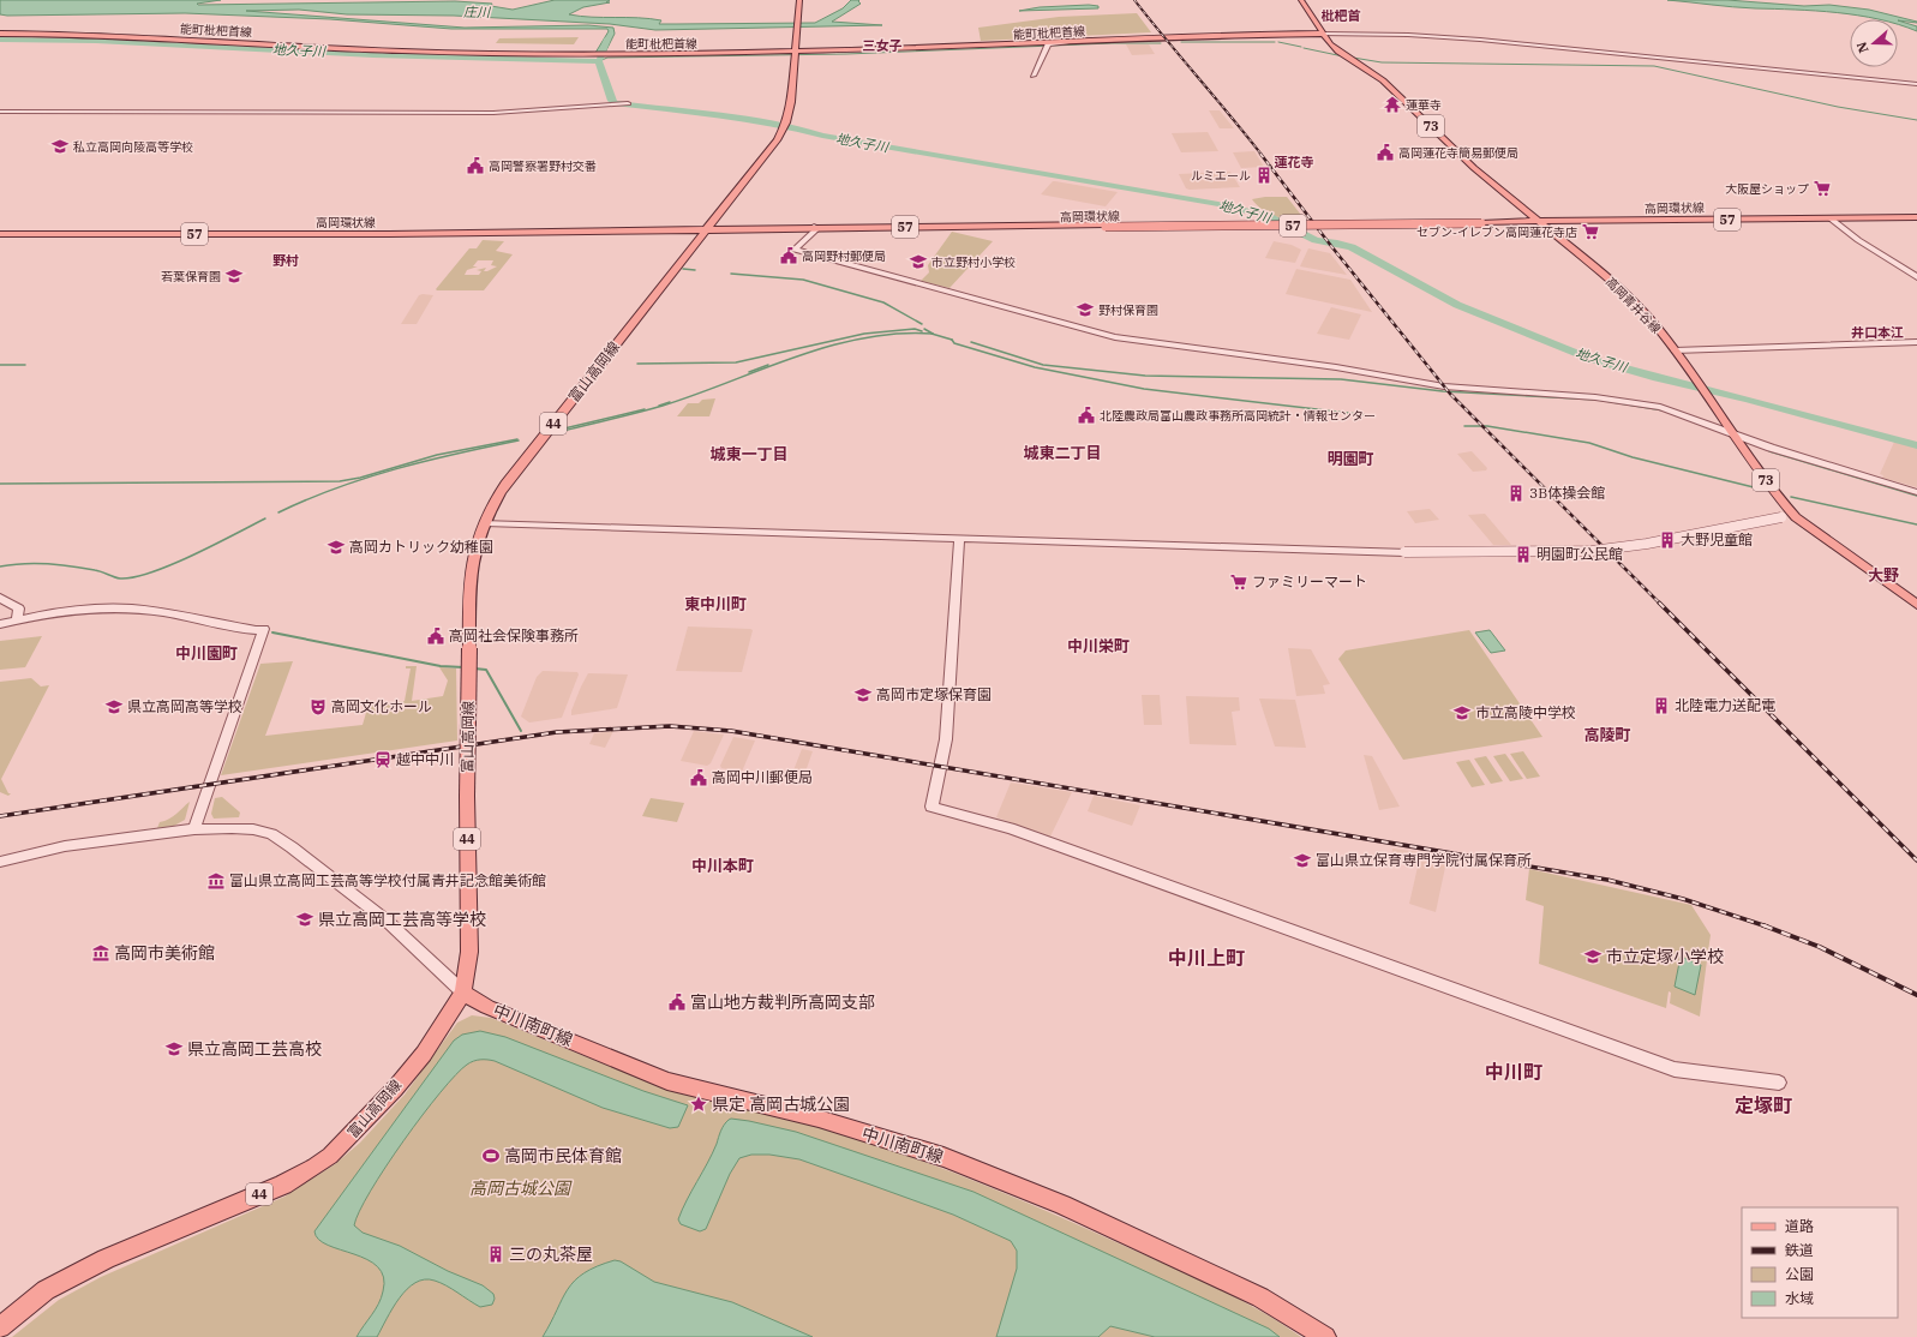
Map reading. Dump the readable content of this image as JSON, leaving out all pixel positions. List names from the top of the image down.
{
  "streets": {
    "main road": [
      "能町枇杷首線",
      "73",
      "高岡環状線",
      "57",
      "高岡青井谷線",
      "富山高岡線",
      "44",
      "中川南町線"
    ]
  },
  "crossings": [
    ["能町枇杷首線", "73"],
    ["能町枇杷首線", "高岡青井谷線"],
    ["能町枇杷首線", "富山高岡線"],
    ["73", "高岡青井谷線"],
    ["高岡環状線", "高岡青井谷線"],
    ["高岡環状線", "富山高岡線"],
    ["富山高岡線", "中川南町線"]
  ],
  "districts": [
    "枇杷首",
    "三女子",
    "蓮花寺",
    "野村",
    "井口本江",
    "城東二丁目",
    "城東一丁目",
    "明園町",
    "大野",
    "東中川町",
    "中川栄町",
    "中川園町",
    "高陵町",
    "中川本町",
    "中川上町",
    "中川町",
    "定塚町"
  ],
  "water": ["庄川", "地久子川"],
  "parks": ["高岡古城公園"],
  "places": {
    "temple": ["蓮華寺"],
    "school or university": [
      "私立高岡向陵高等学校",
      "市立野村小学校",
      "若葉保育園",
      "野村保育園",
      "高岡カトリック幼稚園",
      "高岡市定塚保育園",
      "県立高岡高等学校",
      "市立高陵中学校",
      "富山県立保育専門学院付属保育所",
      "県立高岡工芸高等学校",
      "市立定塚小学校",
      "県立高岡工芸高校"
    ],
    "public building": [
      "高岡蓮花寺簡易郵便局",
      "高岡警察署野村交番",
      "高岡野村郵便局",
      "北陸農政局富山農政事務所高岡統計・情報センター",
      "高岡社会保険事務所",
      "高岡中川郵便局",
      "富山地方裁判所高岡支部"
    ],
    "building": [
      "ルミエール",
      "3B体操会館",
      "大野児童館",
      "明園町公民館",
      "北陸電力送配電",
      "三の丸茶屋"
    ],
    "supermarket": ["大阪屋ショップ", "セブン-イレブン高岡蓮花寺店", "ファミリーマート"],
    "theatre": ["高岡文化ホール"],
    "station": ["越中中川"],
    "museum": ["富山県立高岡工芸高等学校付属青井記念館美術館", "高岡市美術館"],
    "place": ["県定 高岡古城公園"],
    "sports": ["高岡市民体育館"]
  },
  "legend": [
    "道路",
    "鉄道",
    "公園",
    "水域"
  ],
  "north": "left"
}
